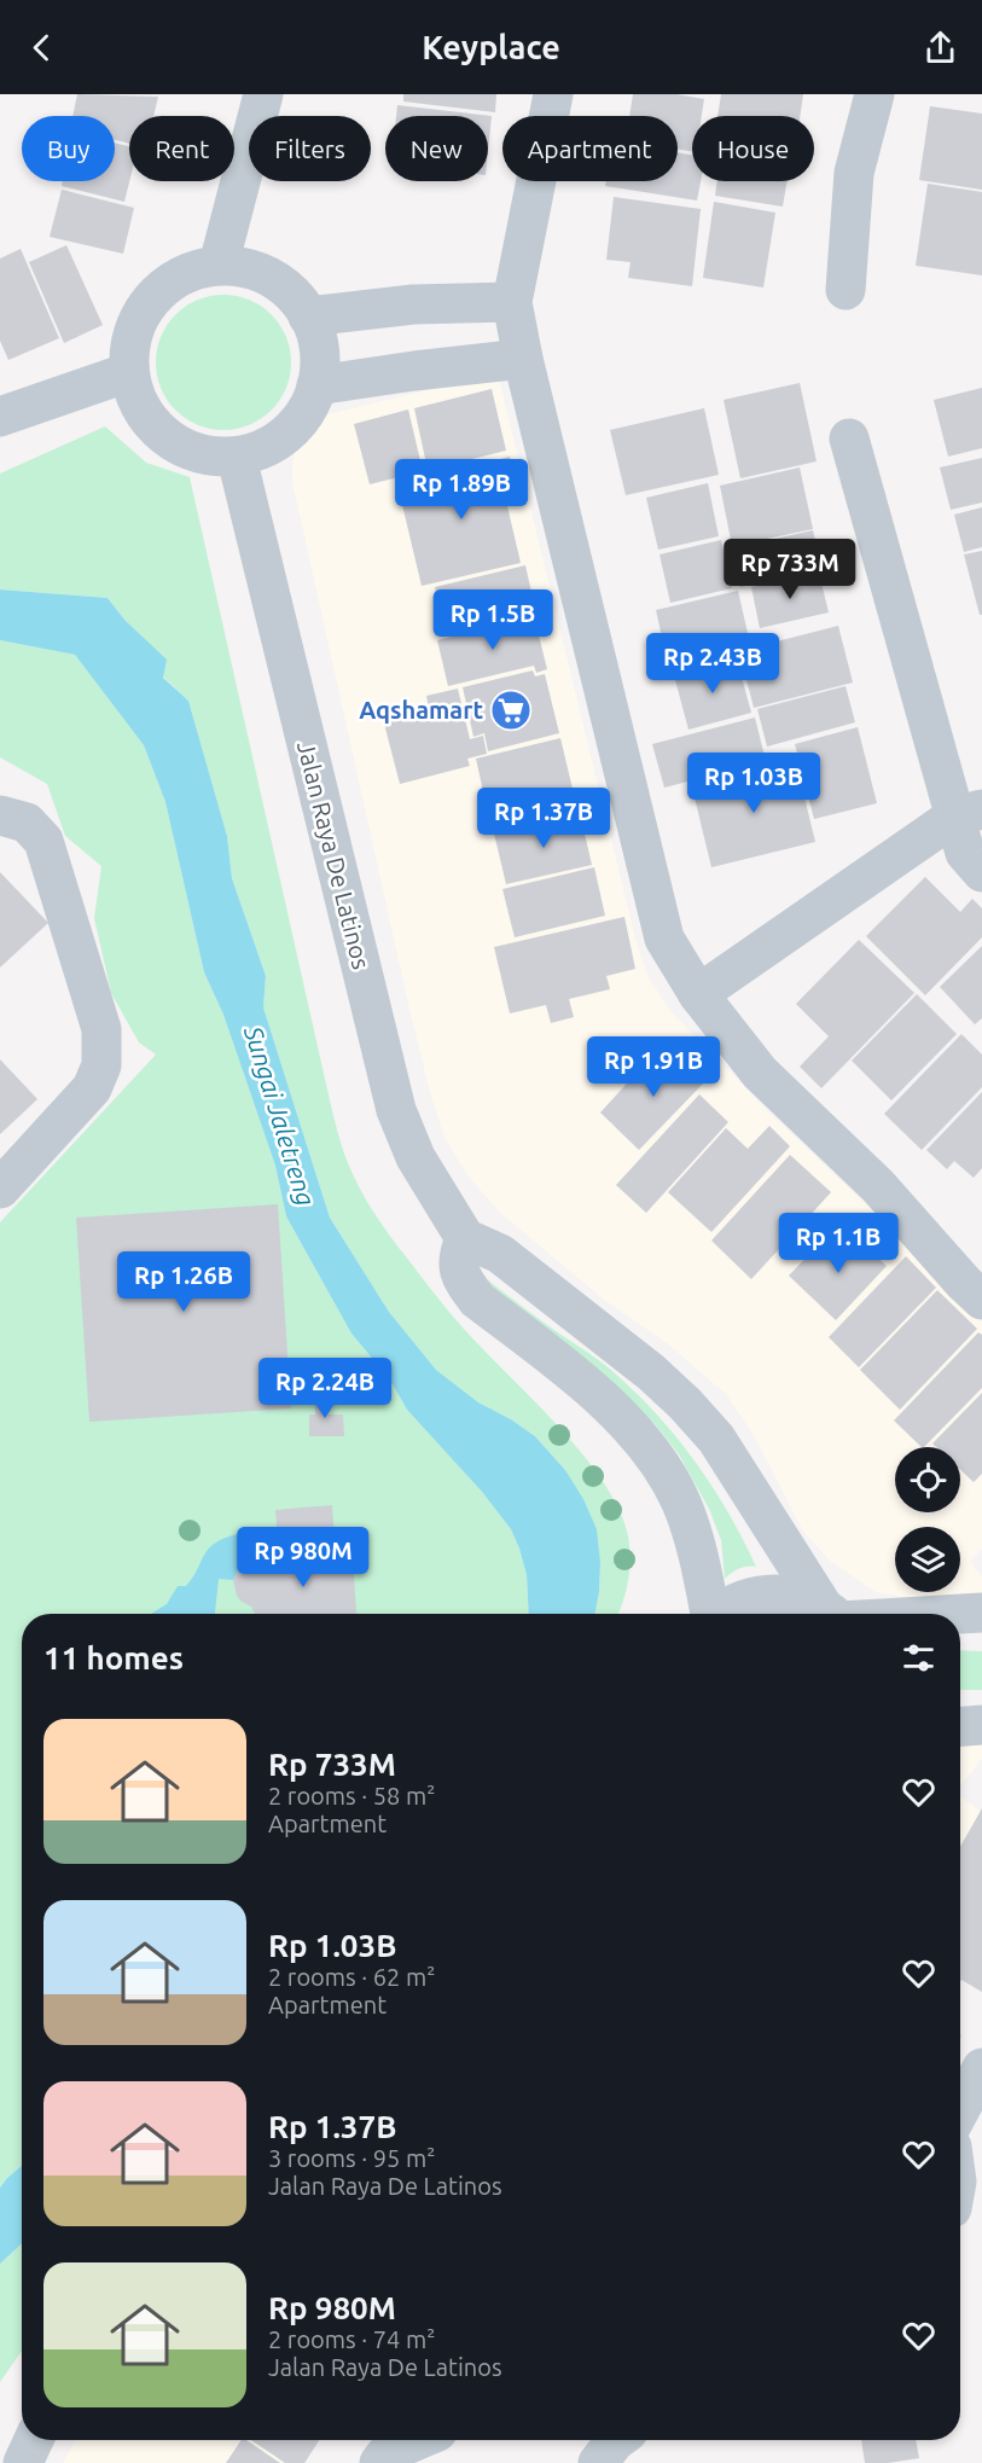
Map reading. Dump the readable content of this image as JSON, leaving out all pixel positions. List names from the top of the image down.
{
  "streets": {
    "street": ["Jalan Raya De Latinos"]
  },
  "water": ["Sungai Jaletreng"],
  "places": {
    "supermarket": ["Aqshamart"]
  },
  "page": {
    "header": "Keyplace",
    "chip": [
      "Buy",
      "Rent",
      "Filters",
      "New",
      "Apartment",
      "House"
    ],
    "price": [
      "Rp 1.89B",
      "Rp 733M",
      "Rp 1.5B",
      "Rp 2.43B",
      "Rp 1.03B",
      "Rp 1.37B",
      "Rp 1.91B",
      "Rp 1.1B",
      "Rp 1.26B",
      "Rp 2.24B",
      "Rp 980M"
    ],
    "heading": "11 homes",
    "list": [
      {
        "name": "Rp 733M",
        "note": "2 rooms · 58 m² · Apartment"
      },
      {
        "name": "Rp 1.03B",
        "note": "2 rooms · 62 m² · Apartment"
      },
      {
        "name": "Rp 1.37B",
        "note": "3 rooms · 95 m² · Jalan Raya De Latinos"
      },
      {
        "name": "Rp 980M",
        "note": "2 rooms · 74 m² · Jalan Raya De Latinos"
      }
    ]
  }
}
